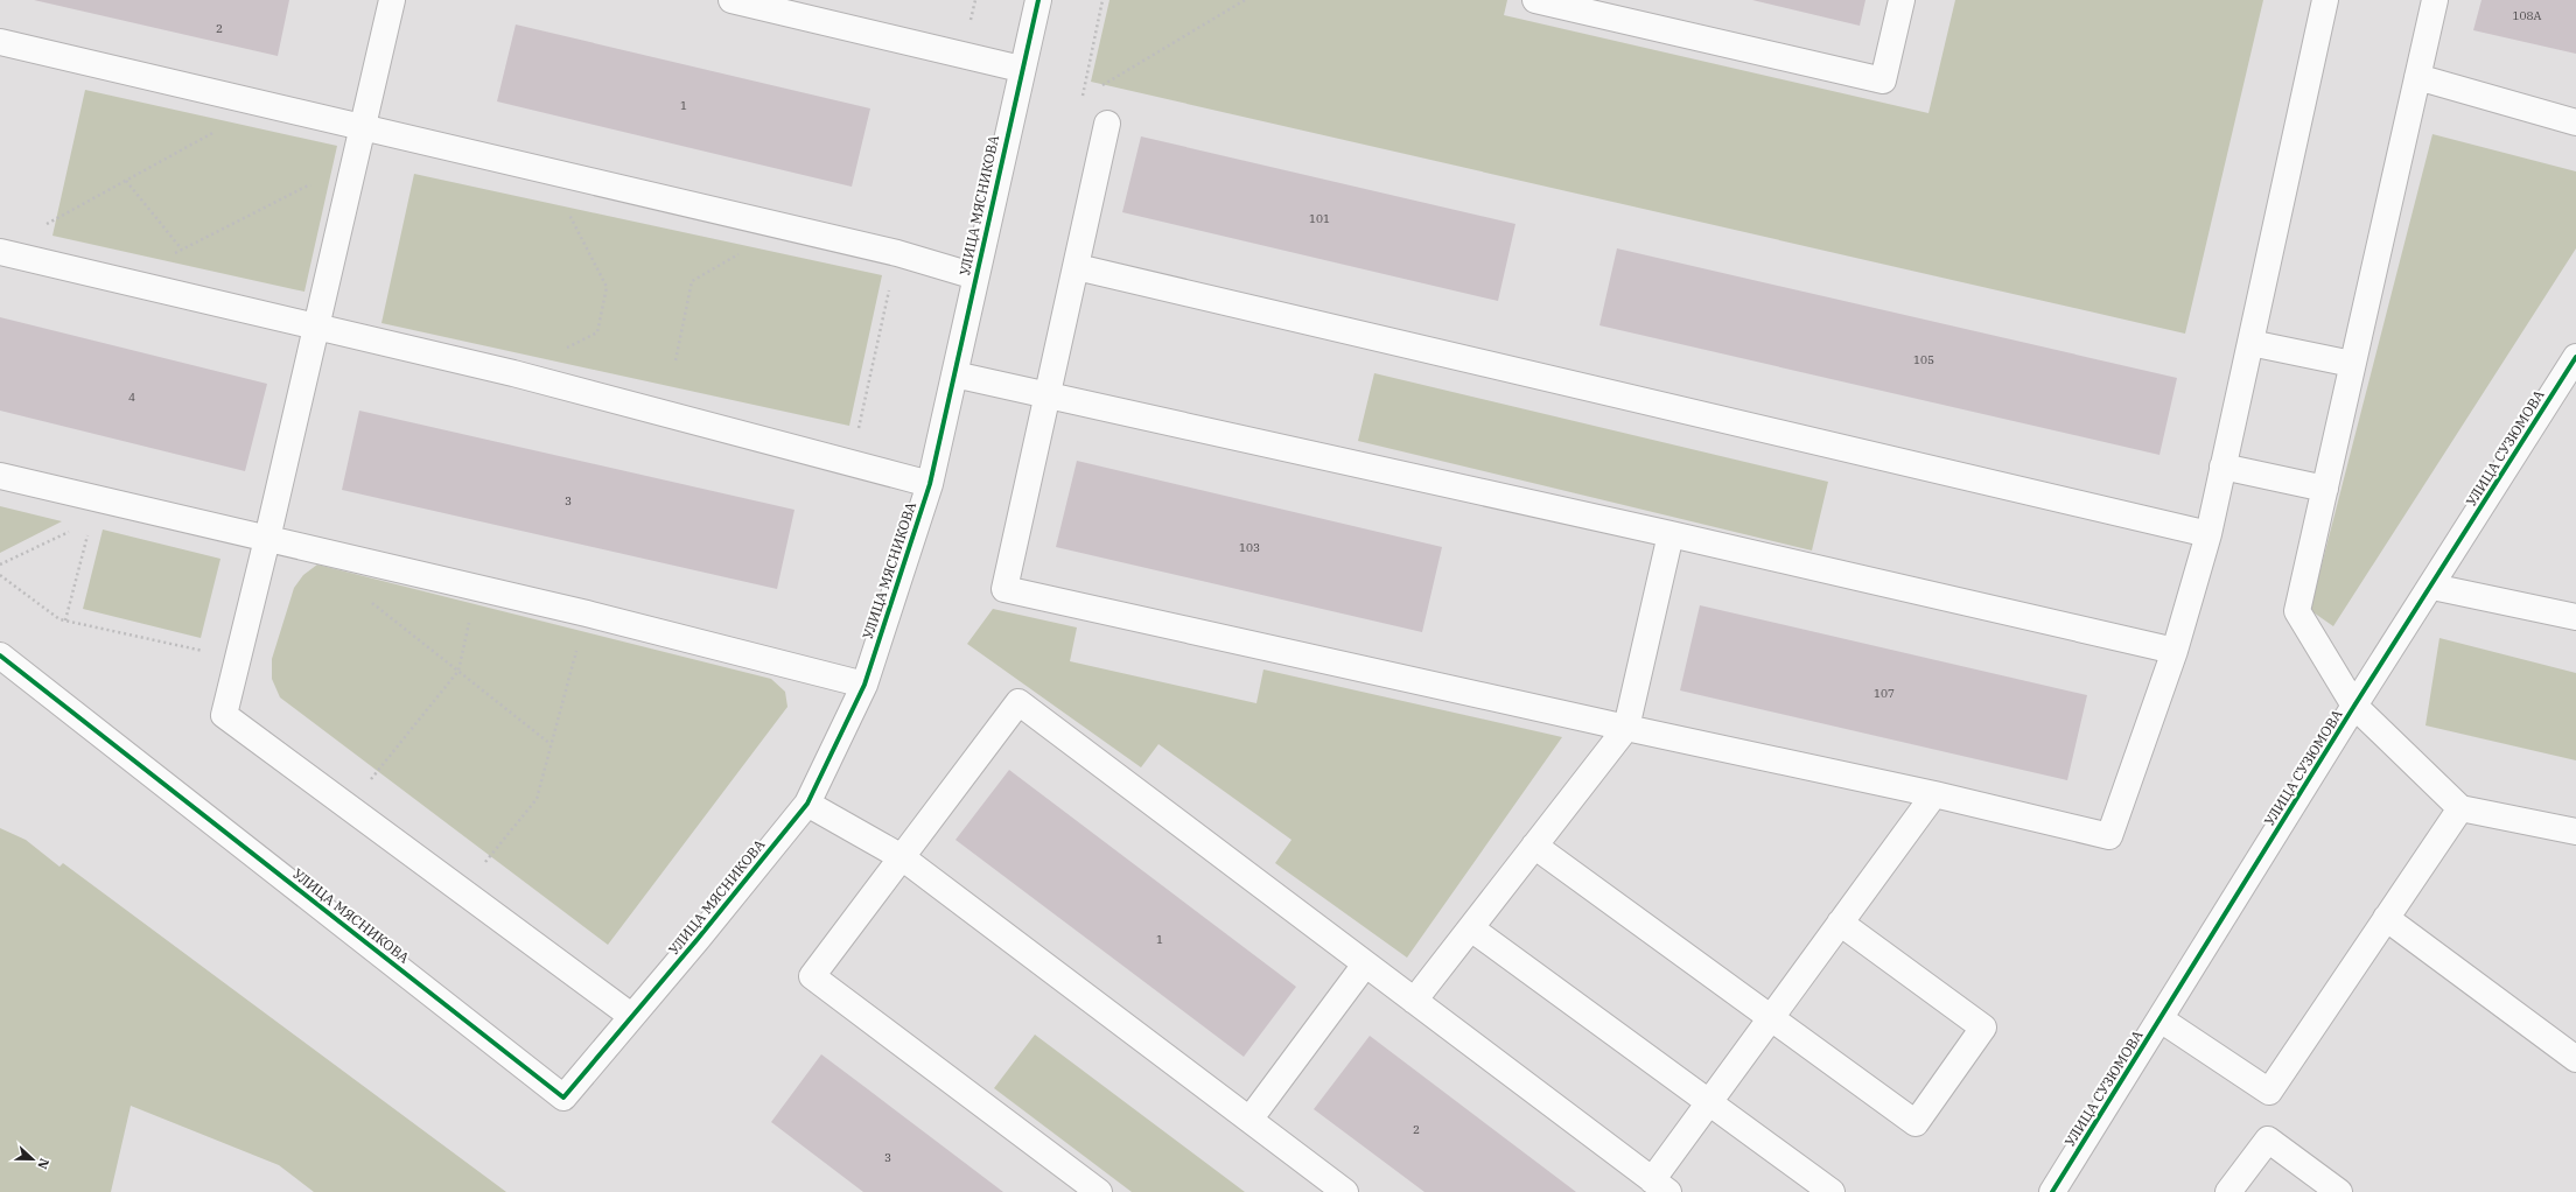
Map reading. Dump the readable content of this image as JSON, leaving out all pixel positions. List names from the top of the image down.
{
  "streets": {
    "street": ["УЛИЦА МЯСНИКОВА", "УЛИЦА СУЗЮМОВА"]
  },
  "house_numbers": [
    "108А",
    "2",
    "1",
    "101",
    "105",
    "4",
    "3",
    "103",
    "107",
    "1",
    "2",
    "3"
  ],
  "north": "right"
}
